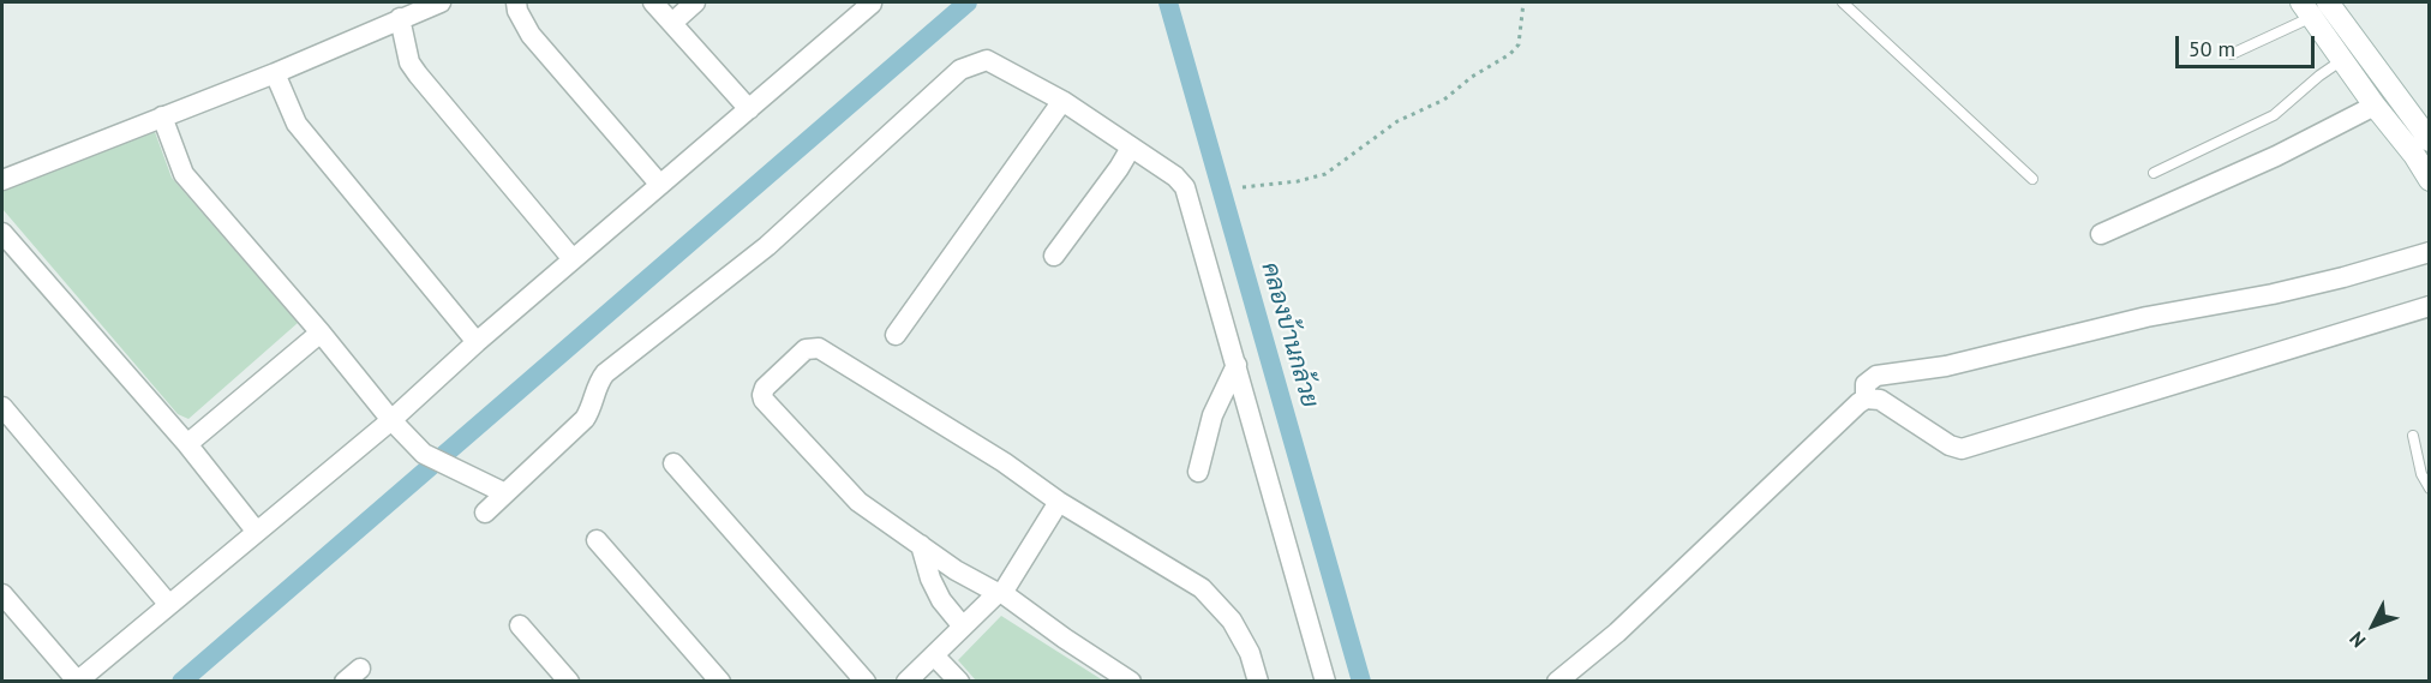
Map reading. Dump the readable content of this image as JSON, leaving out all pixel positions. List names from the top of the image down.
{
  "water": ["คลองบ้านกล้วย"],
  "scale_bar": "50 m",
  "north": "bottom left"
}
